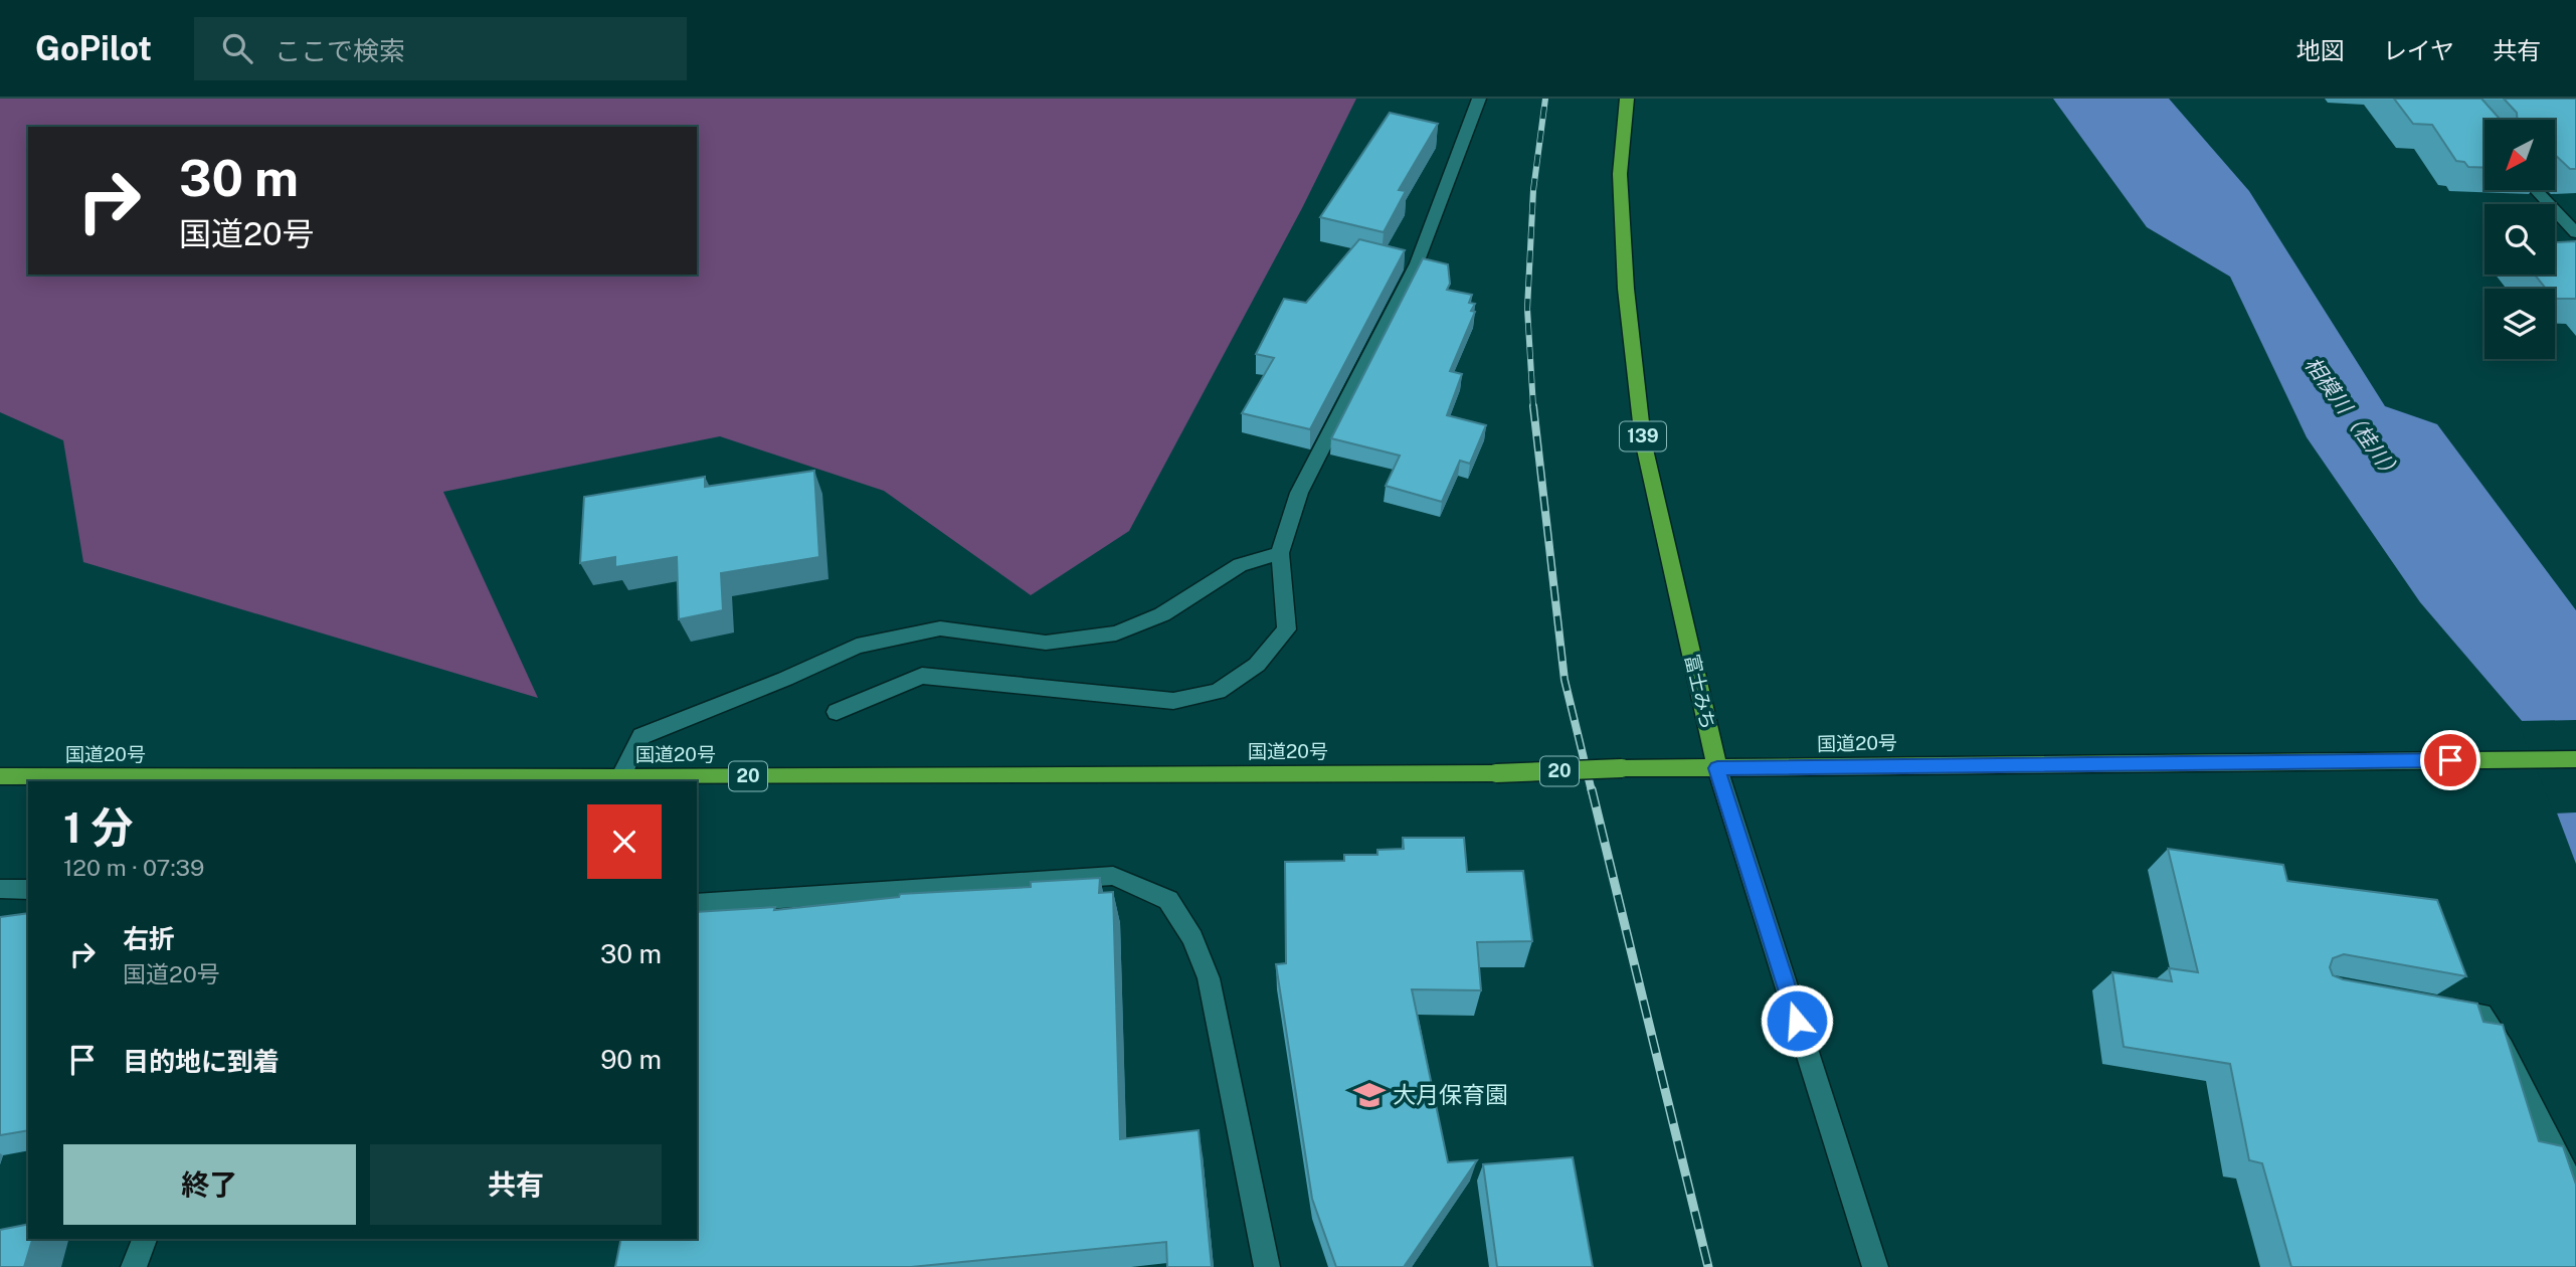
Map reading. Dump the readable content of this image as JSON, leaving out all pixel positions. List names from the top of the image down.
{
  "streets": {
    "highway": [
      "139",
      "富士みち",
      "国道20号",
      "20"
    ]
  },
  "crossings": [
    ["富士みち", "国道20号"]
  ],
  "water": ["相模川（桂川）"],
  "places": {
    "school or university": ["大月保育園"]
  },
  "north": "bottom left",
  "page": {
    "header": "GoPilot",
    "search": "ここで検索",
    "nav": ["地図", "レイヤ", "共有"],
    "turn": ["30 m", "国道20号"],
    "heading": ["1 分", "120 m · 07:39"],
    "list": [
      {
        "name": "右折",
        "note": "国道20号",
        "value": "30 m"
      },
      {
        "name": "目的地に到着",
        "value": "90 m"
      }
    ],
    "buttons": ["終了", "共有"]
  }
}
